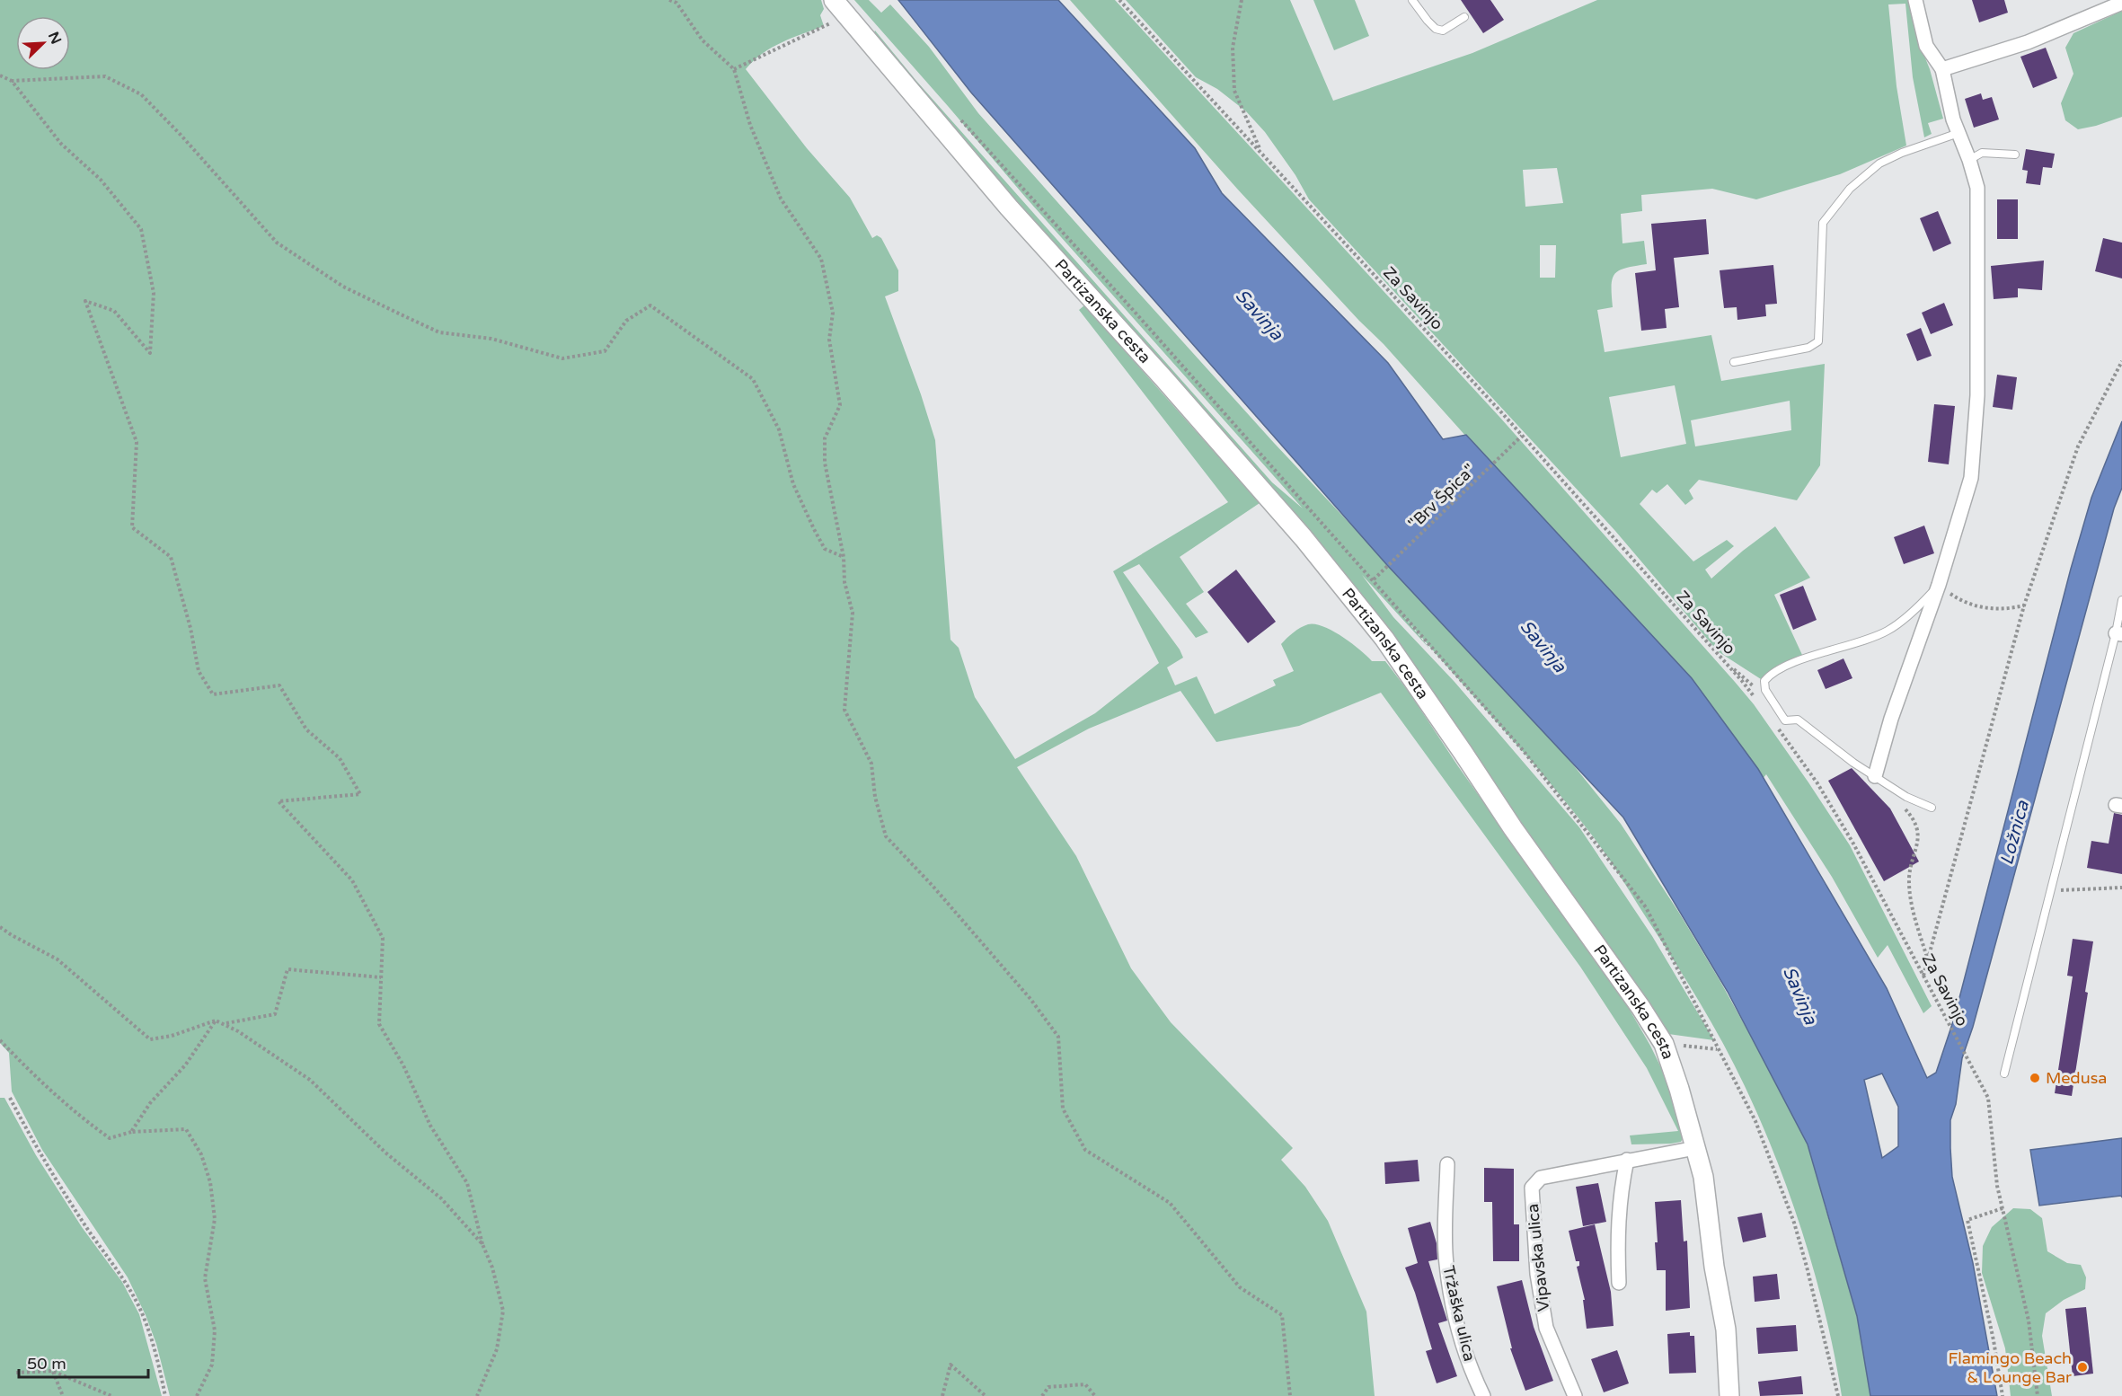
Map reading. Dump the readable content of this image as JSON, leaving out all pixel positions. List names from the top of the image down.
{
  "streets": {
    "street": ["Partizanska cesta", "Vipavska ulica", "Tržaška ulica"],
    "path": ["Za Savinjo", "\"Brv Špica\""]
  },
  "crossings": [
    ["Za Savinjo", "\"Brv Špica\""],
    ["Partizanska cesta", "Vipavska ulica"]
  ],
  "water": ["Savinja", "Ložnica"],
  "places": ["Medusa", "Flamingo Beach & Lounge Bar"],
  "scale_bar": "50 m",
  "north": "top right"
}
